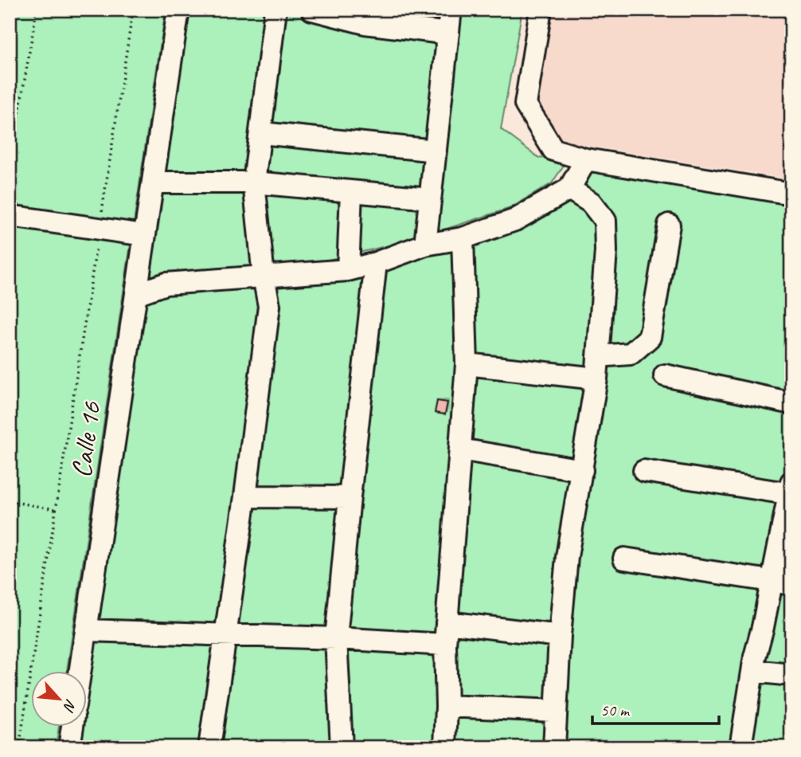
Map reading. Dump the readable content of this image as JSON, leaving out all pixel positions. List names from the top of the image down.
{
  "streets": {
    "street": ["Calle 16"]
  },
  "scale_bar": "50 m",
  "north": "bottom right"
}
